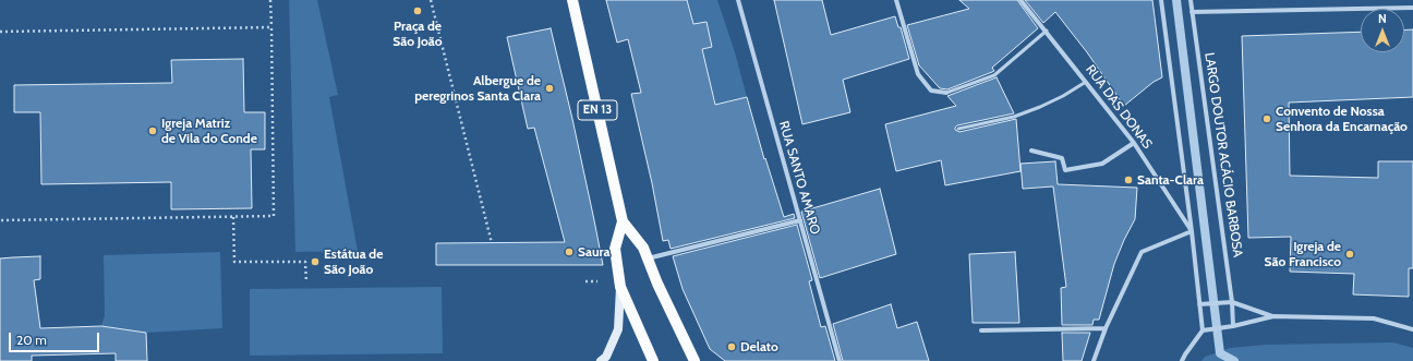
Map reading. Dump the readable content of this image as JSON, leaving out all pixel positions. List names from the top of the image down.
{
  "streets": {
    "main road": ["EN 13"],
    "street": ["RUA DAS DONAS", "LARGO DOUTOR ACÁCIO BARBOSA", "RUA SANTO AMARO"]
  },
  "places": [
    "Praça de São João",
    "Albergue de peregrinos Santa Clara",
    "Convento de Nossa Senhora da Encarnação",
    "Igreja Matriz de Vila do Conde",
    "Santa-Clara",
    "Saura",
    "Igreja de São Francisco",
    "Estátua de São João",
    "Delato"
  ],
  "scale_bar": "20 m",
  "north": "top"
}
